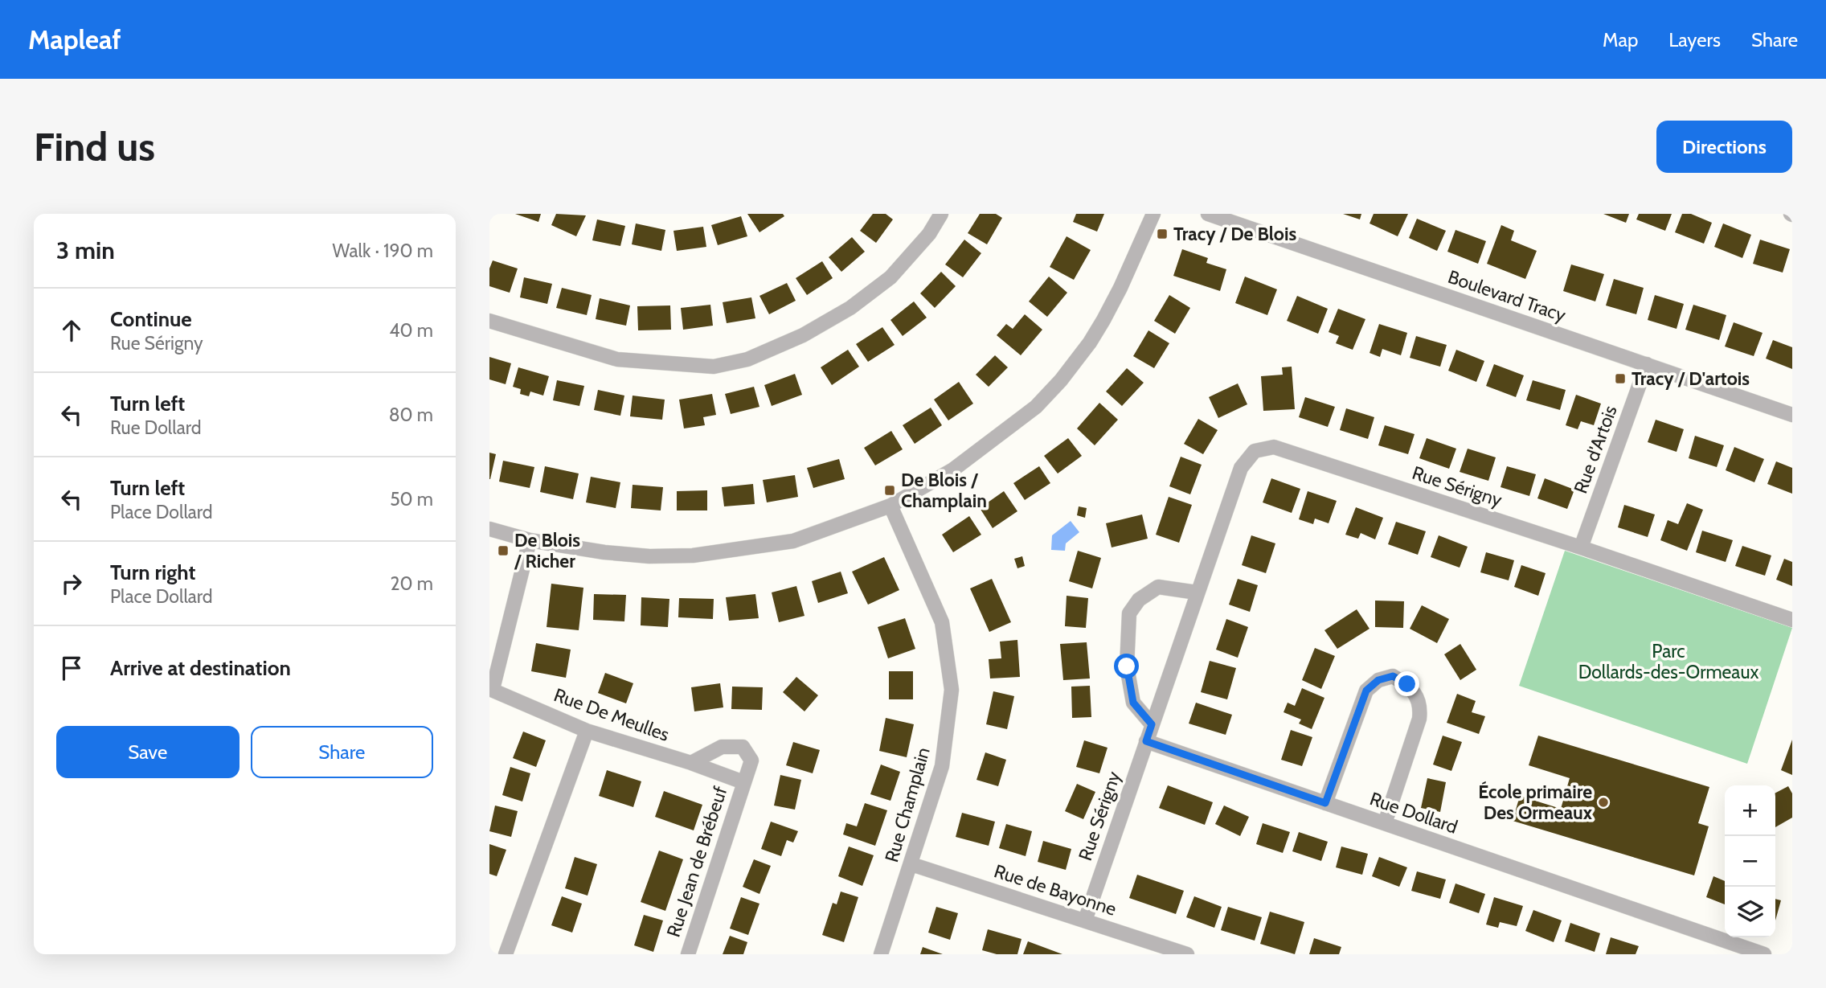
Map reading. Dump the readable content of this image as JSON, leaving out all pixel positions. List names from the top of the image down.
{
  "streets": {
    "street": [
      "Boulevard Tracy",
      "Rue d'Artois",
      "Rue Sérigny",
      "Rue De Meulles",
      "Rue Champlain",
      "Rue Dollard",
      "Rue Jean de Brébeuf",
      "Rue de Bayonne"
    ]
  },
  "crossings": [
    ["Boulevard Tracy", "Rue d'Artois"],
    ["Rue d'Artois", "Rue Sérigny"],
    ["Rue Sérigny", "Rue Dollard"],
    ["Rue Sérigny", "Rue de Bayonne"],
    ["Rue De Meulles", "Rue Jean de Brébeuf"],
    ["Rue Champlain", "Rue de Bayonne"]
  ],
  "parks": ["Parc Dollards-des-Ormeaux"],
  "places": {
    "transit": [
      "Tracy / De Blois",
      "Tracy / D'artois",
      "De Blois / Champlain",
      "De Blois / Richer"
    ],
    "other": ["École primaire Des Ormeaux"]
  },
  "page": {
    "header": "Mapleaf",
    "nav": ["Map", "Layers", "Share"],
    "buttons": [
      "Directions",
      ["Save", "Share"]
    ],
    "title": "Find us",
    "heading": ["3 min", "Walk · 190 m"],
    "list": [
      ["Continue", "Rue Sérigny", "40 m"],
      ["Turn left", "Rue Dollard", "80 m"],
      ["Turn left", "Place Dollard", "50 m"],
      ["Turn right", "Place Dollard", "20 m"],
      "Arrive at destination"
    ],
    "map_buttons": ["+", "−"]
  }
}
